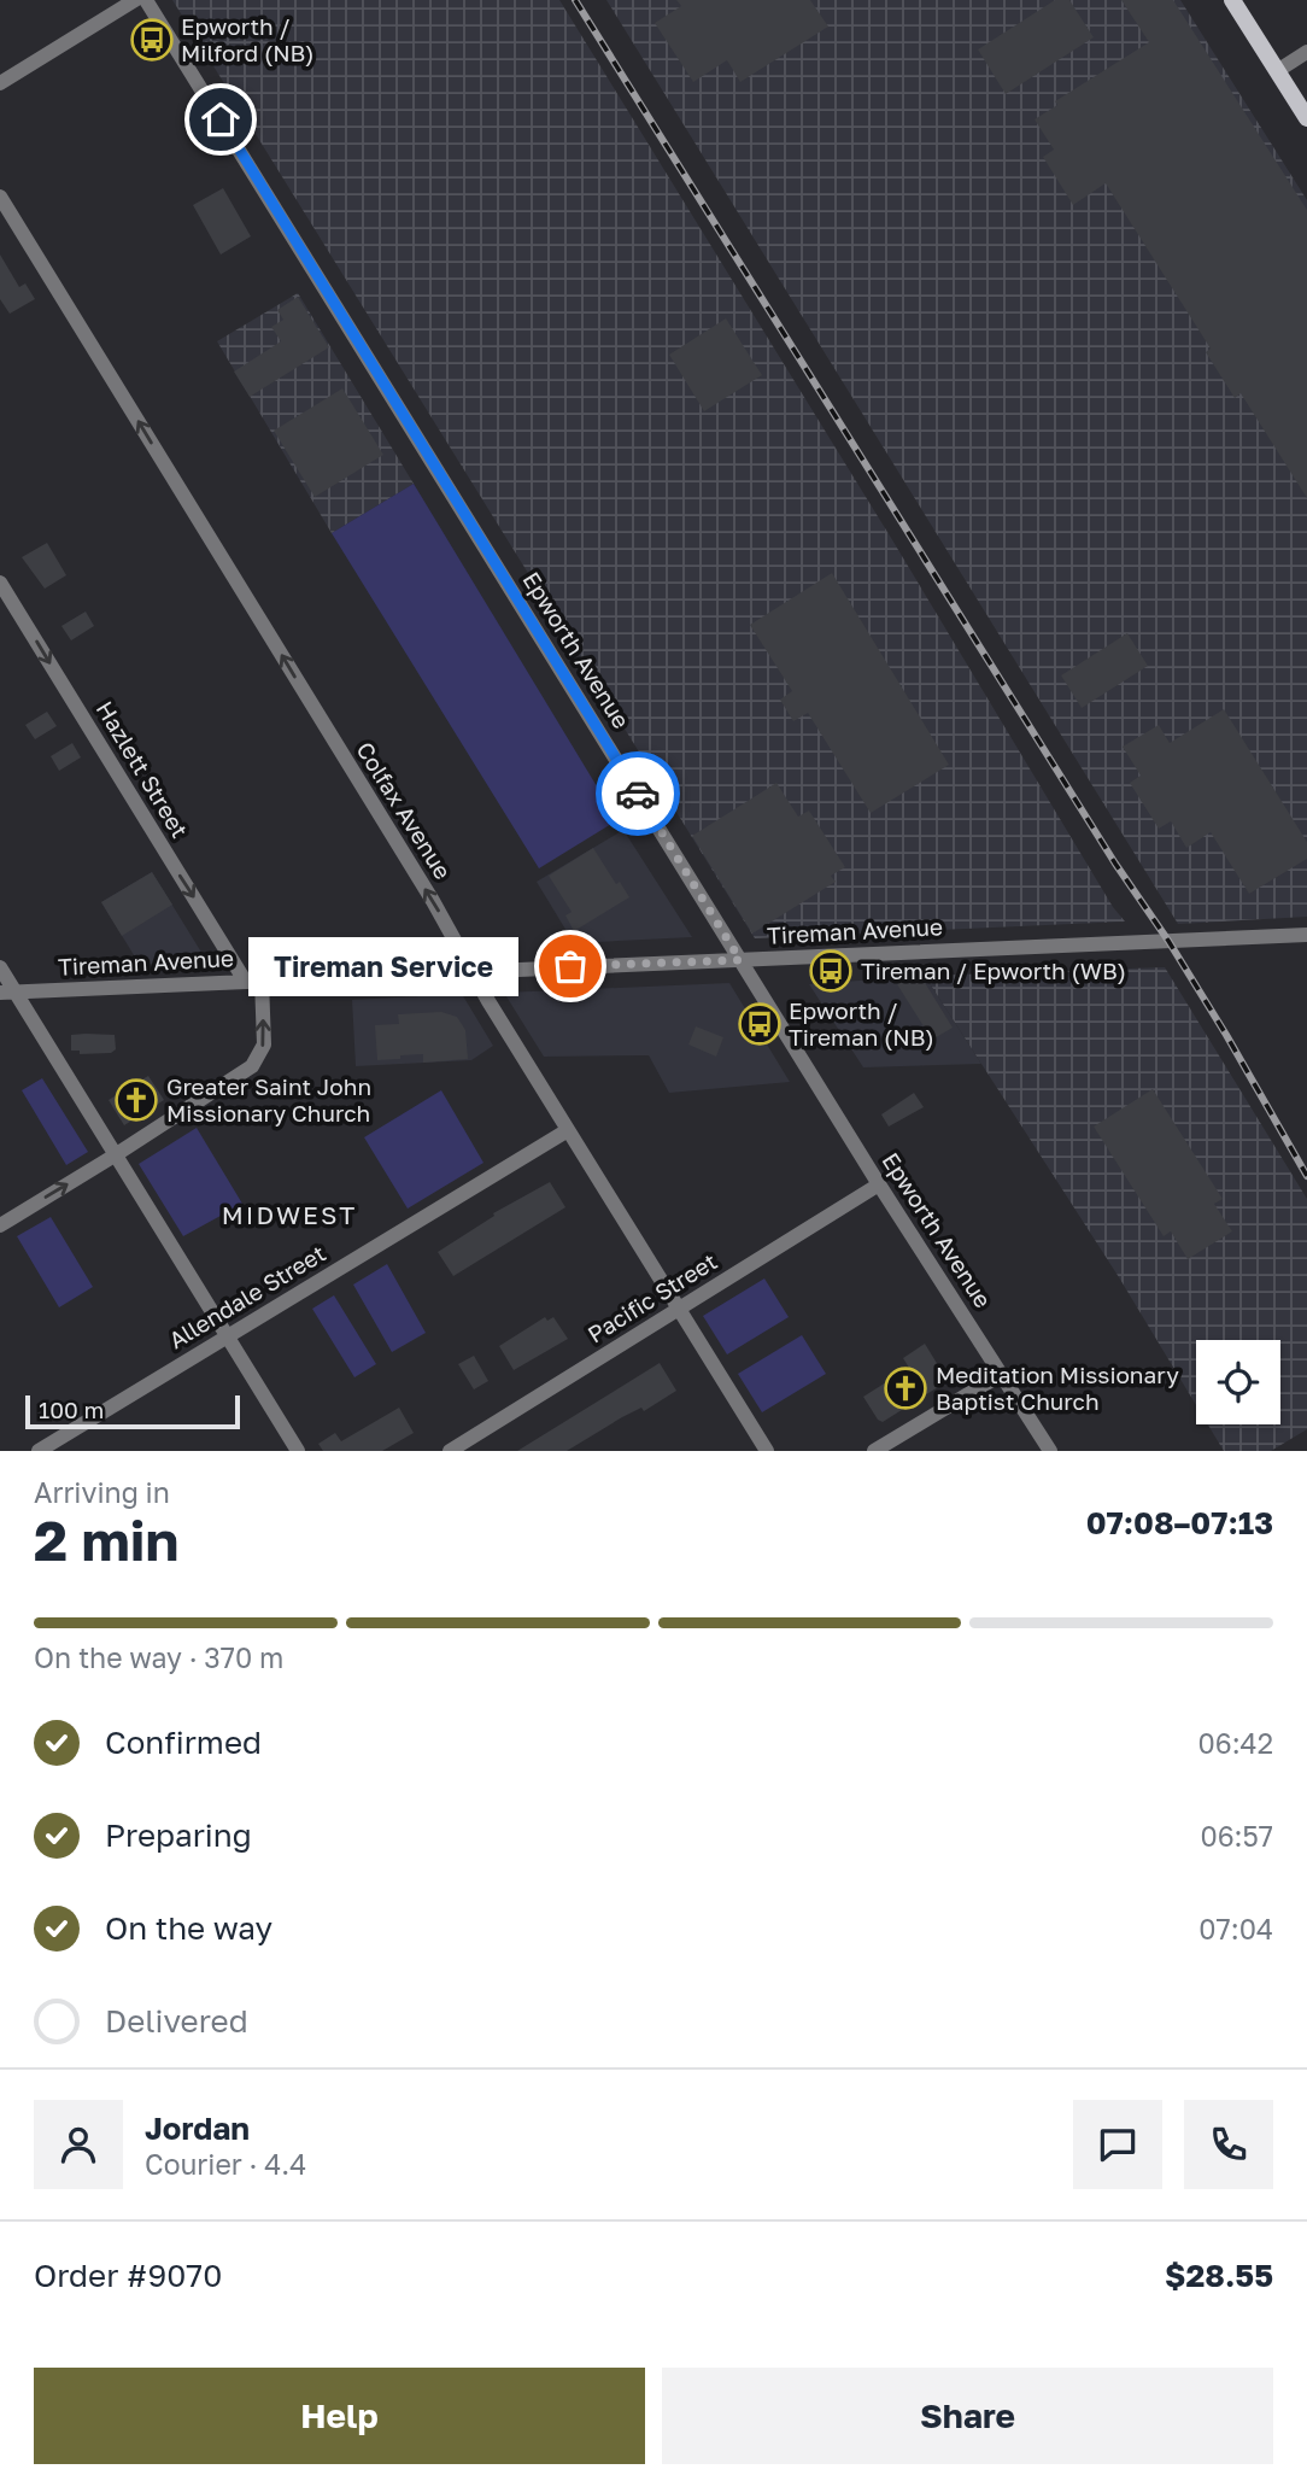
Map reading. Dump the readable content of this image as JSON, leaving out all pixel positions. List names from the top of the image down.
{
  "streets": {
    "street": [
      "Epworth Avenue",
      "Hazlett Street",
      "Colfax Avenue",
      "Tireman Avenue",
      "Allendale Street",
      "Pacific Street"
    ]
  },
  "crossings": [
    ["Epworth Avenue", "Tireman Avenue"],
    ["Epworth Avenue", "Pacific Street"],
    ["Hazlett Street", "Tireman Avenue"],
    ["Colfax Avenue", "Tireman Avenue"],
    ["Colfax Avenue", "Allendale Street"],
    ["Colfax Avenue", "Pacific Street"]
  ],
  "one_way": ["Hazlett Street", "Colfax Avenue"],
  "districts": ["MIDWEST"],
  "places": {
    "bus stop": ["Epworth / Milford (NB)", "Tireman / Epworth (WB)", "Epworth / Tireman (NB)"],
    "other": ["Tireman Service"],
    "church": ["Greater Saint John Missionary Church", "Meditation Missionary Baptist Church"]
  },
  "scale_bar": "100 m",
  "page": {
    "bubble": "Tireman Service",
    "scale": "100 m",
    "heading": ["2 min", "Arriving in", "07:08–07:13"],
    "panel": [
      "Jordan",
      "Courier · 4.4",
      "Order #9070",
      "$28.55"
    ],
    "bar": "On the way · 370 m",
    "list": [
      ["Confirmed", "06:42"],
      ["Preparing", "06:57"],
      ["On the way", "07:04"],
      "Delivered"
    ],
    "buttons": ["Help", "Share"]
  }
}
